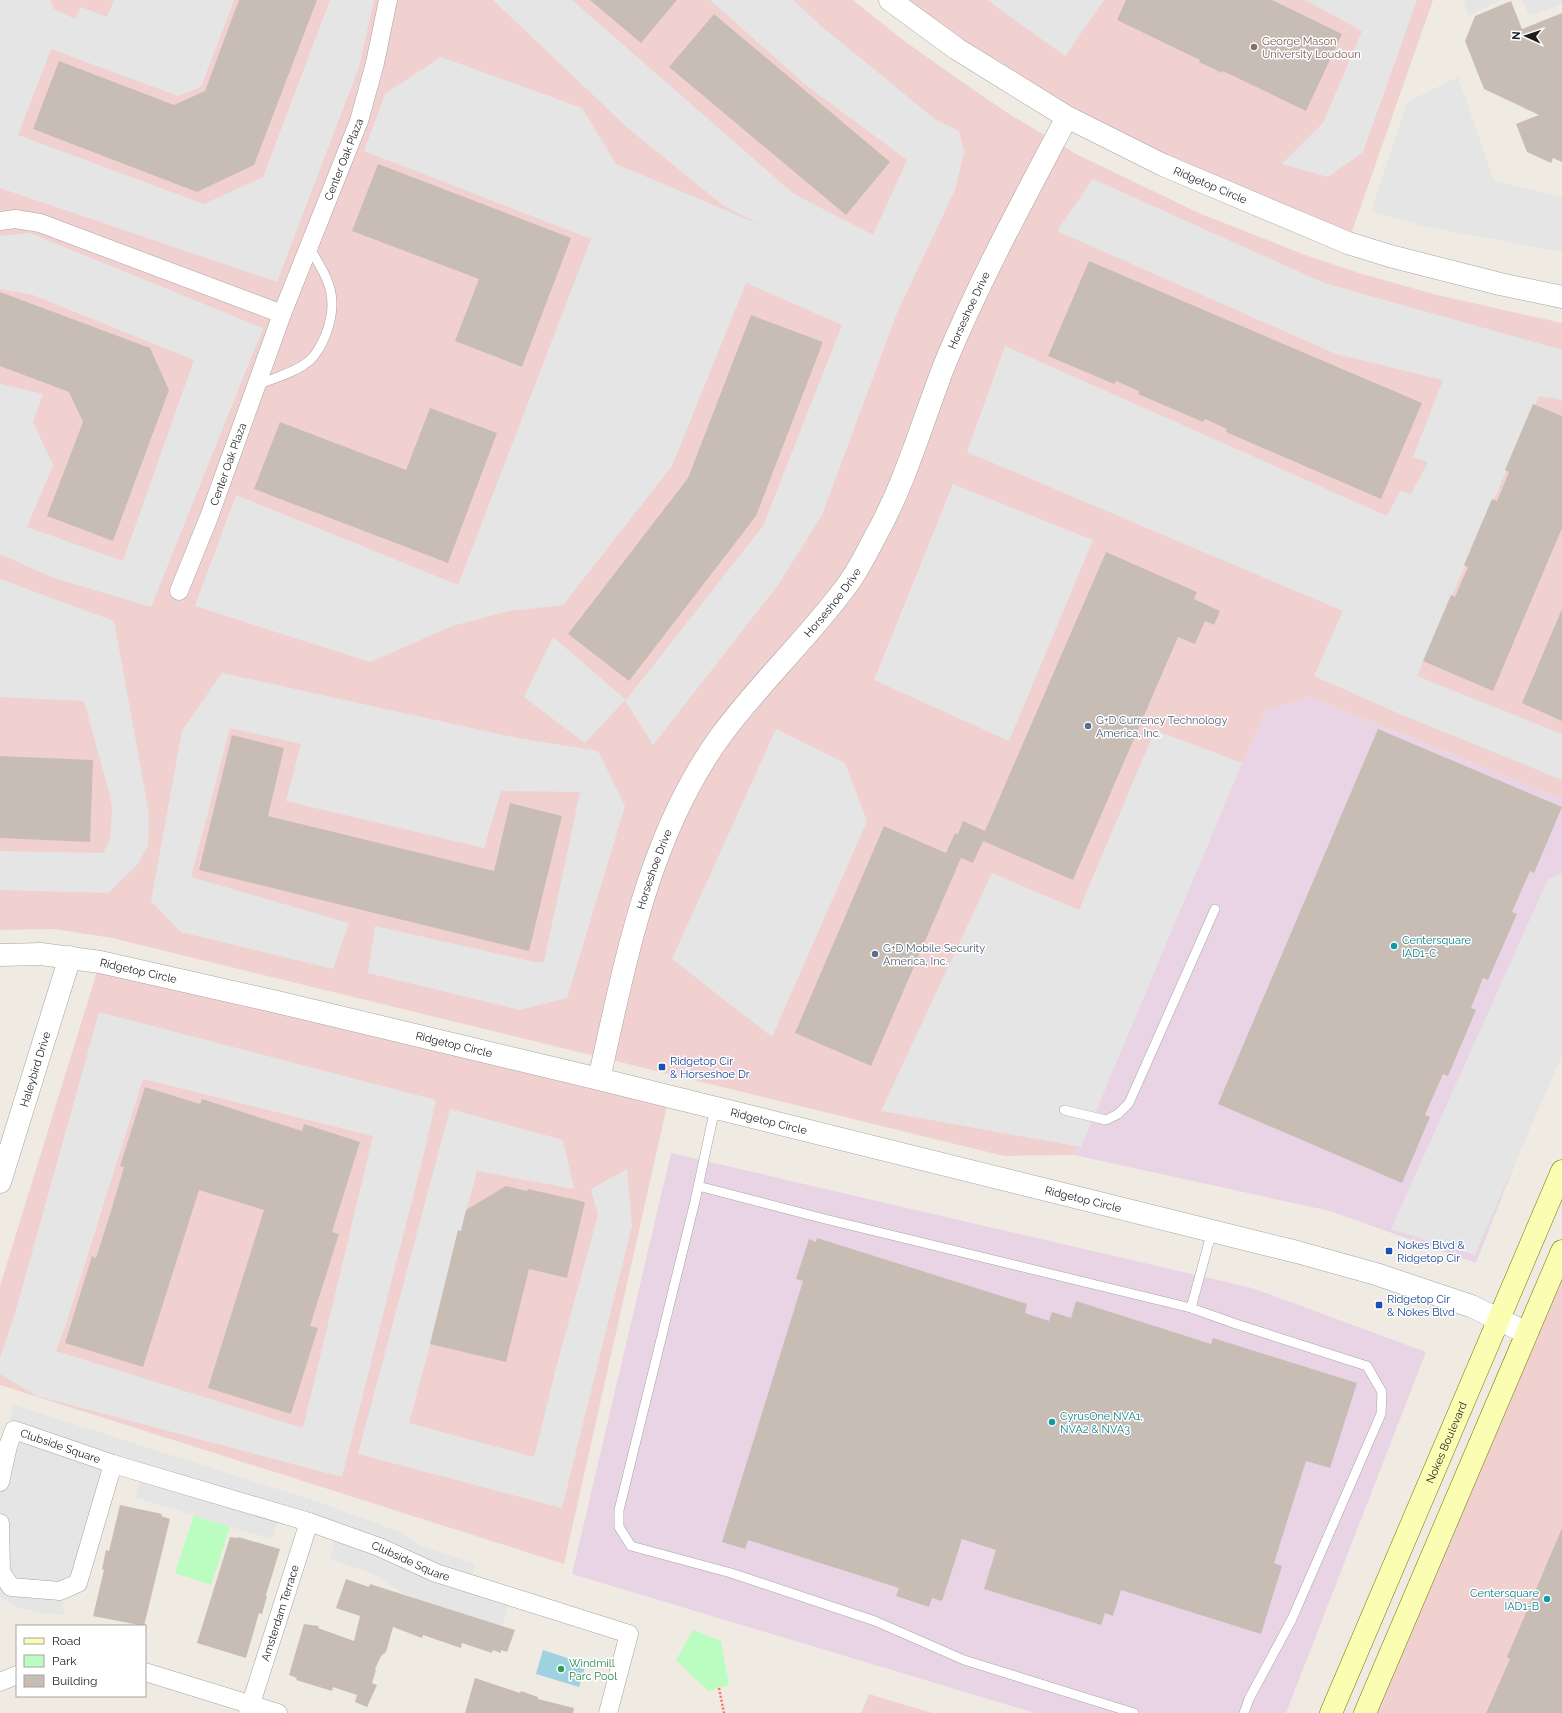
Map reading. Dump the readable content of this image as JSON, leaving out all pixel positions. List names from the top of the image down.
{
  "streets": {
    "main road": ["Nokes Boulevard"],
    "street": [
      "Center Oak Plaza",
      "Ridgetop Circle",
      "Horseshoe Drive",
      "Haleybird Drive",
      "Clubside Square",
      "Amsterdam Terrace"
    ]
  },
  "crossings": [
    ["Ridgetop Circle", "Horseshoe Drive"],
    ["Ridgetop Circle", "Haleybird Drive"],
    ["Ridgetop Circle", "Nokes Boulevard"],
    ["Clubside Square", "Amsterdam Terrace"]
  ],
  "places": {
    "other": [
      "George Mason University Loudoun",
      "G+D Currency Technology America, Inc.",
      "Centersquare IAD1-C",
      "G+D Mobile Security America, Inc.",
      "CyrusOne NVA1, NVA2 & NVA3",
      "Centersquare IAD1-B",
      "Windmill Parc Pool"
    ],
    "transit": ["Ridgetop Cir & Horseshoe Dr", "Nokes Blvd & Ridgetop Cir", "Ridgetop Cir & Nokes Blvd"]
  },
  "legend": ["Road", "Park", "Building"],
  "north": "left"
}
